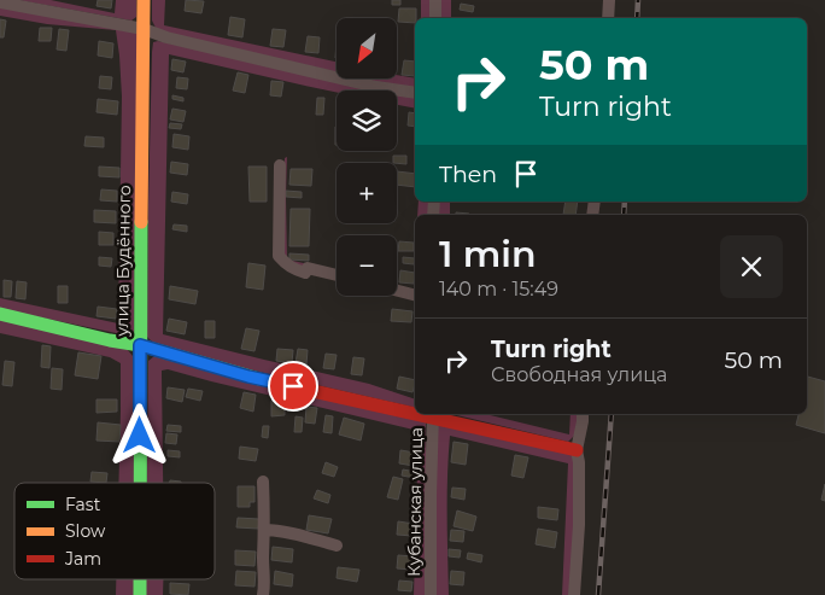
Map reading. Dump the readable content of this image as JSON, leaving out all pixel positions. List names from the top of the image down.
{
  "streets": {
    "street": ["улица Будённого", "Кубанская улица"]
  },
  "legend": ["Fast", "Slow", "Jam"],
  "north": "bottom left",
  "page": {
    "map_buttons": ["+", "−"],
    "turn": ["50 m", "Turn right"],
    "then": "Then",
    "heading": ["1 min", "140 m · 15:49"],
    "list": [
      {
        "name": "Turn right",
        "note": "Свободная улица",
        "value": "50 m"
      }
    ]
  }
}
